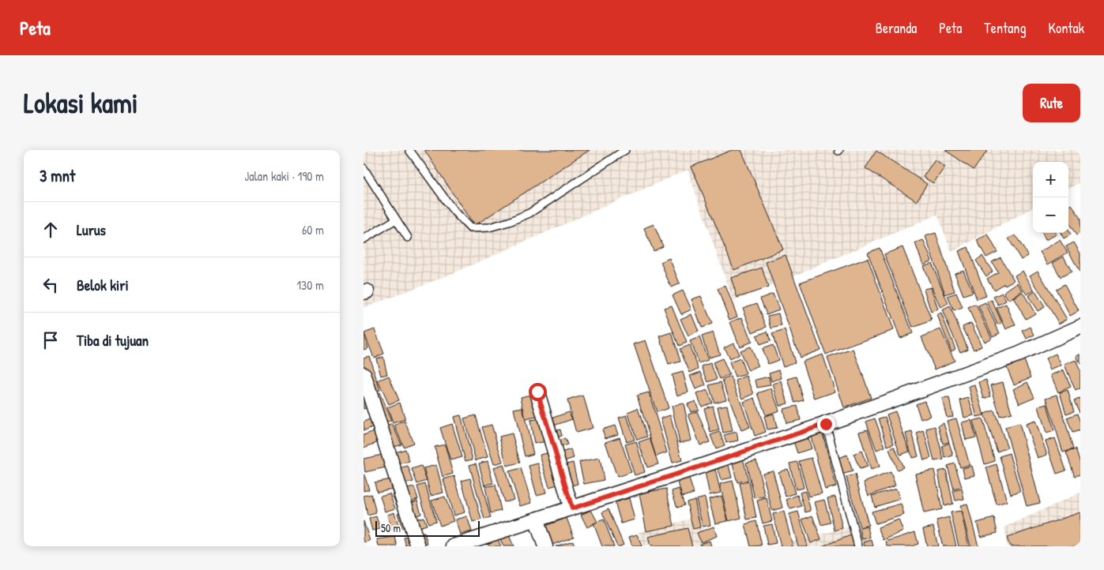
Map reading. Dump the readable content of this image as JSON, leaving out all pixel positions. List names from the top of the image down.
{
  "scale_bar": "50 m",
  "page": {
    "header": "Peta",
    "nav": [
      "Beranda",
      "Peta",
      "Tentang",
      "Kontak"
    ],
    "buttons": "Rute",
    "title": "Lokasi kami",
    "heading": ["3 mnt", "Jalan kaki · 190 m"],
    "map_buttons": ["+", "−"],
    "list": [
      ["Lurus", "60 m"],
      ["Belok kiri", "130 m"],
      "Tiba di tujuan"
    ],
    "scale": "50 m"
  }
}
